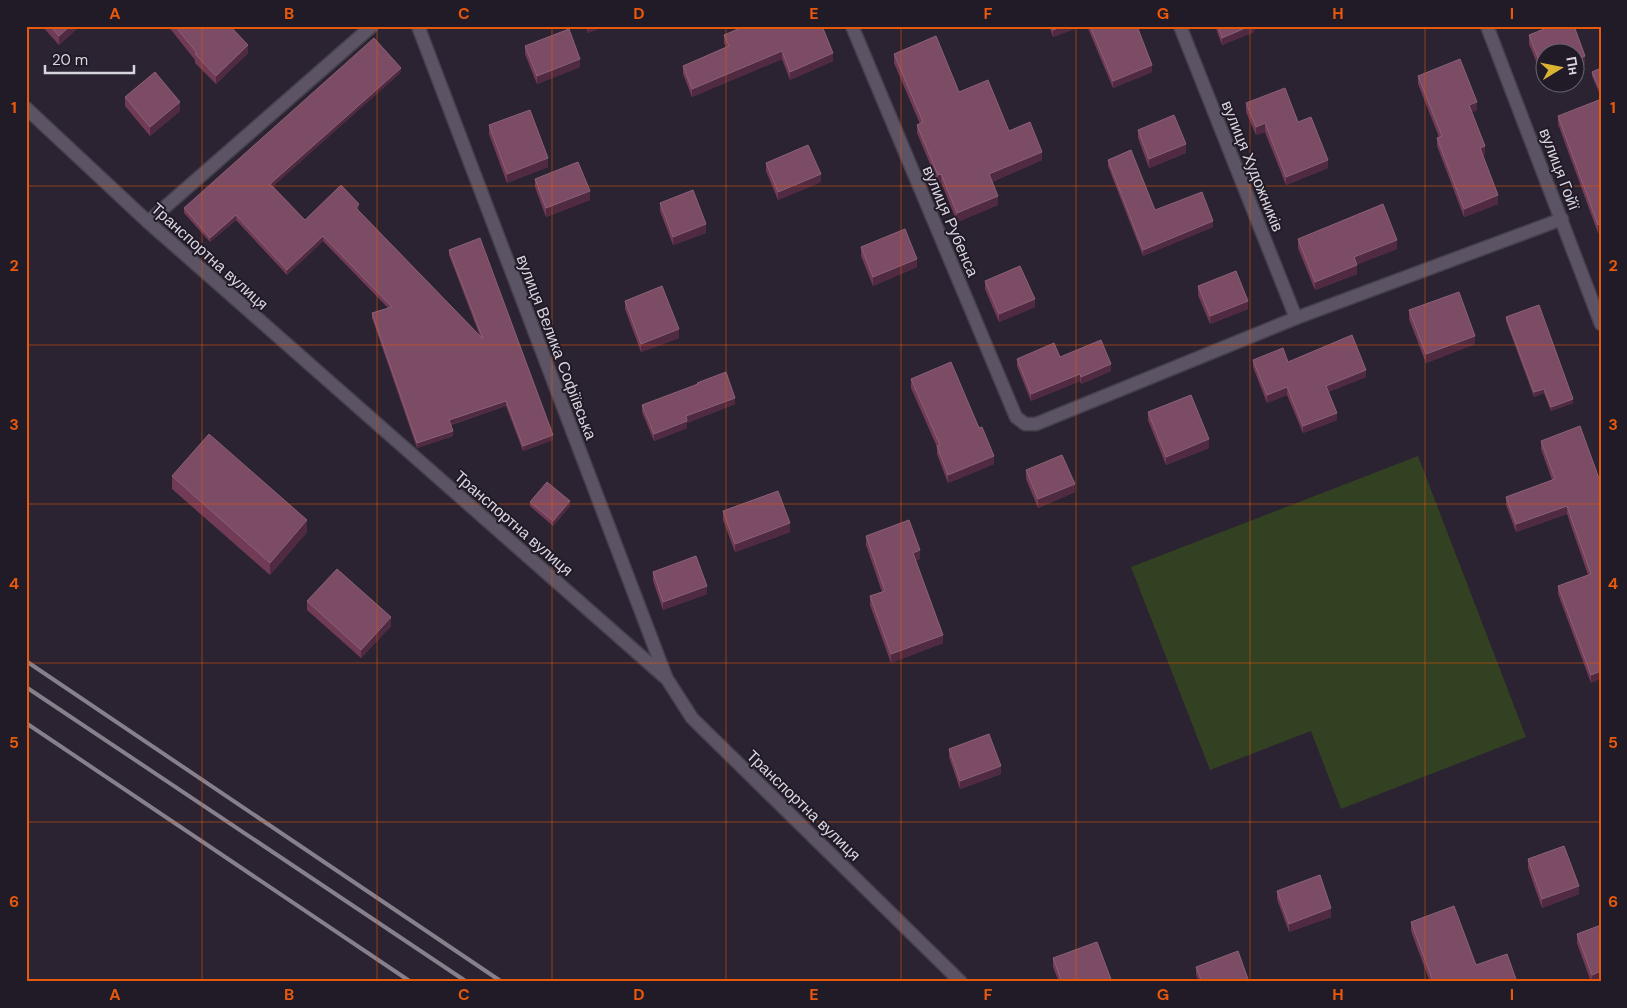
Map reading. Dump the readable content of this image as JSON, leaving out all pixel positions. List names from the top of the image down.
{
  "streets": {
    "street": [
      "вулиця Художників",
      "вулиця Гойї",
      "вулиця Рубенса",
      "Транспортна вулиця",
      "вулиця Велика Софіївська"
    ]
  },
  "crossings": [
    ["вулиця Художників", "вулиця Рубенса"],
    ["Транспортна вулиця", "вулиця Велика Софіївська"]
  ],
  "scale_bar": "20 m",
  "north": "right",
  "grid": {
    "columns": [
      "A",
      "B",
      "C",
      "D",
      "E",
      "F",
      "G",
      "H",
      "I"
    ],
    "rows": [
      "1",
      "2",
      "3",
      "4",
      "5",
      "6"
    ]
  }
}
